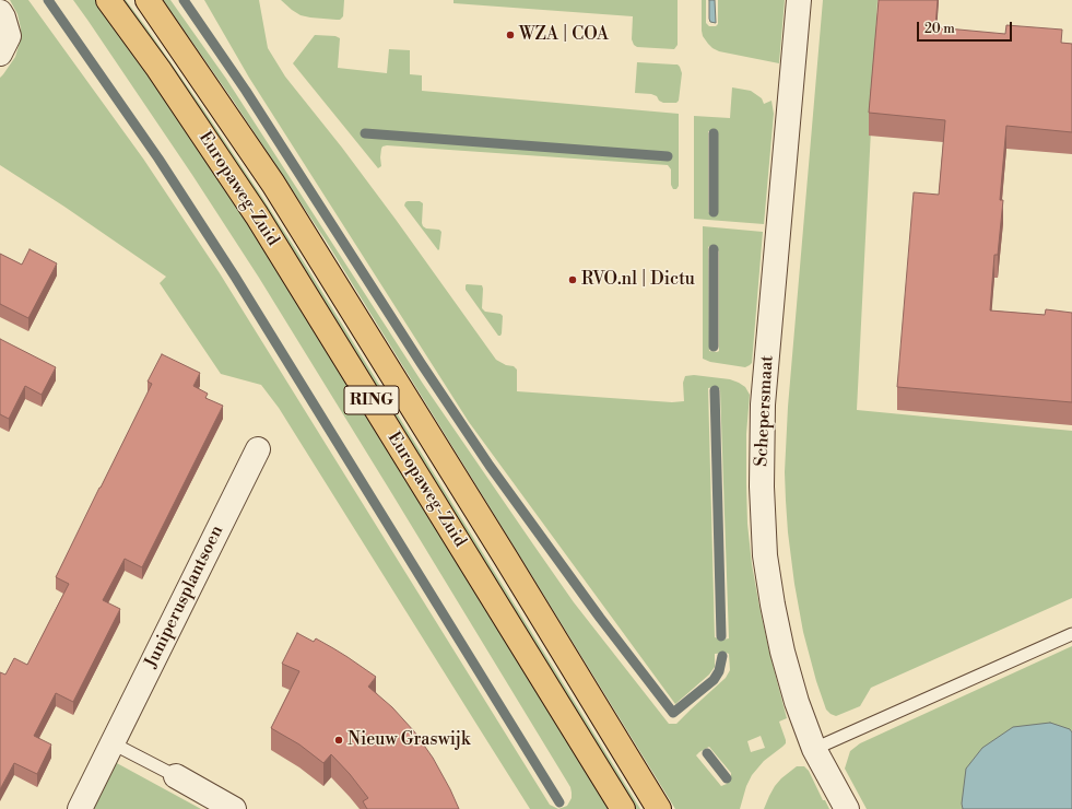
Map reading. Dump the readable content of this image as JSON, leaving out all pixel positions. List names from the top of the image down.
{
  "streets": {
    "main road": ["Europaweg-Zuid", "RING"],
    "street": ["Schepersmaat", "Juniperusplantsoen"]
  },
  "places": ["WZA | COA", "RVO.nl | Dictu", "Nieuw Graswijk"],
  "scale_bar": "20 m"
}
